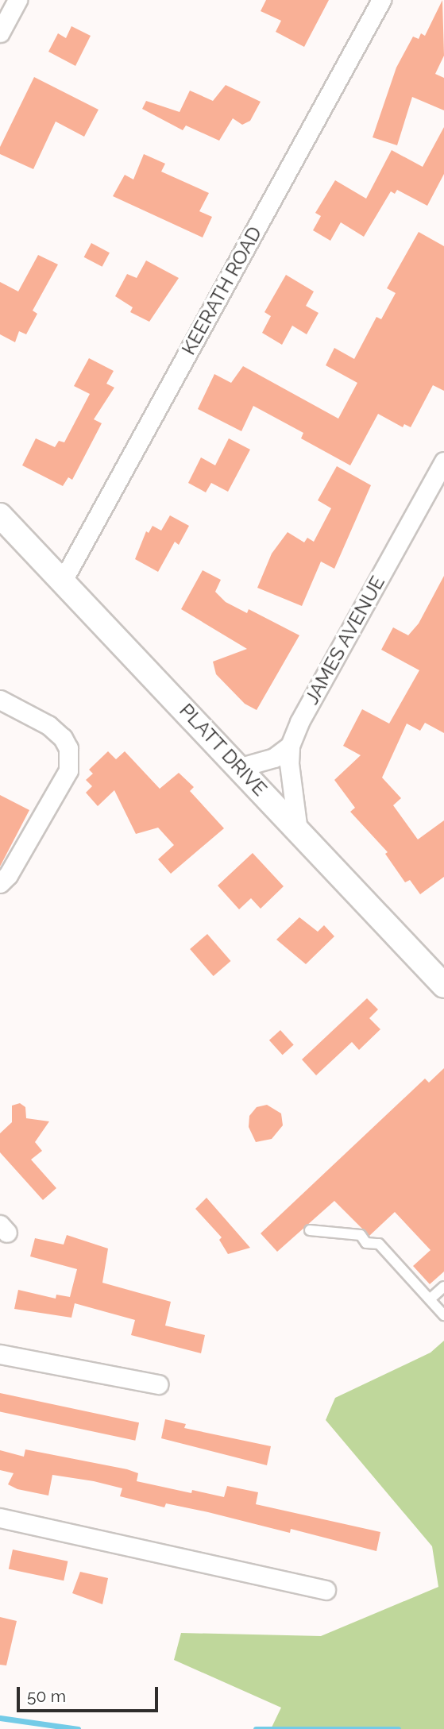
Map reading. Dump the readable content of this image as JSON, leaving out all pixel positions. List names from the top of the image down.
{
  "streets": {
    "street": ["KEERATH ROAD", "JAMES AVENUE", "PLATT DRIVE"]
  },
  "crossings": [
    ["KEERATH ROAD", "PLATT DRIVE"],
    ["JAMES AVENUE", "PLATT DRIVE"]
  ],
  "scale_bar": "50 m"
}
